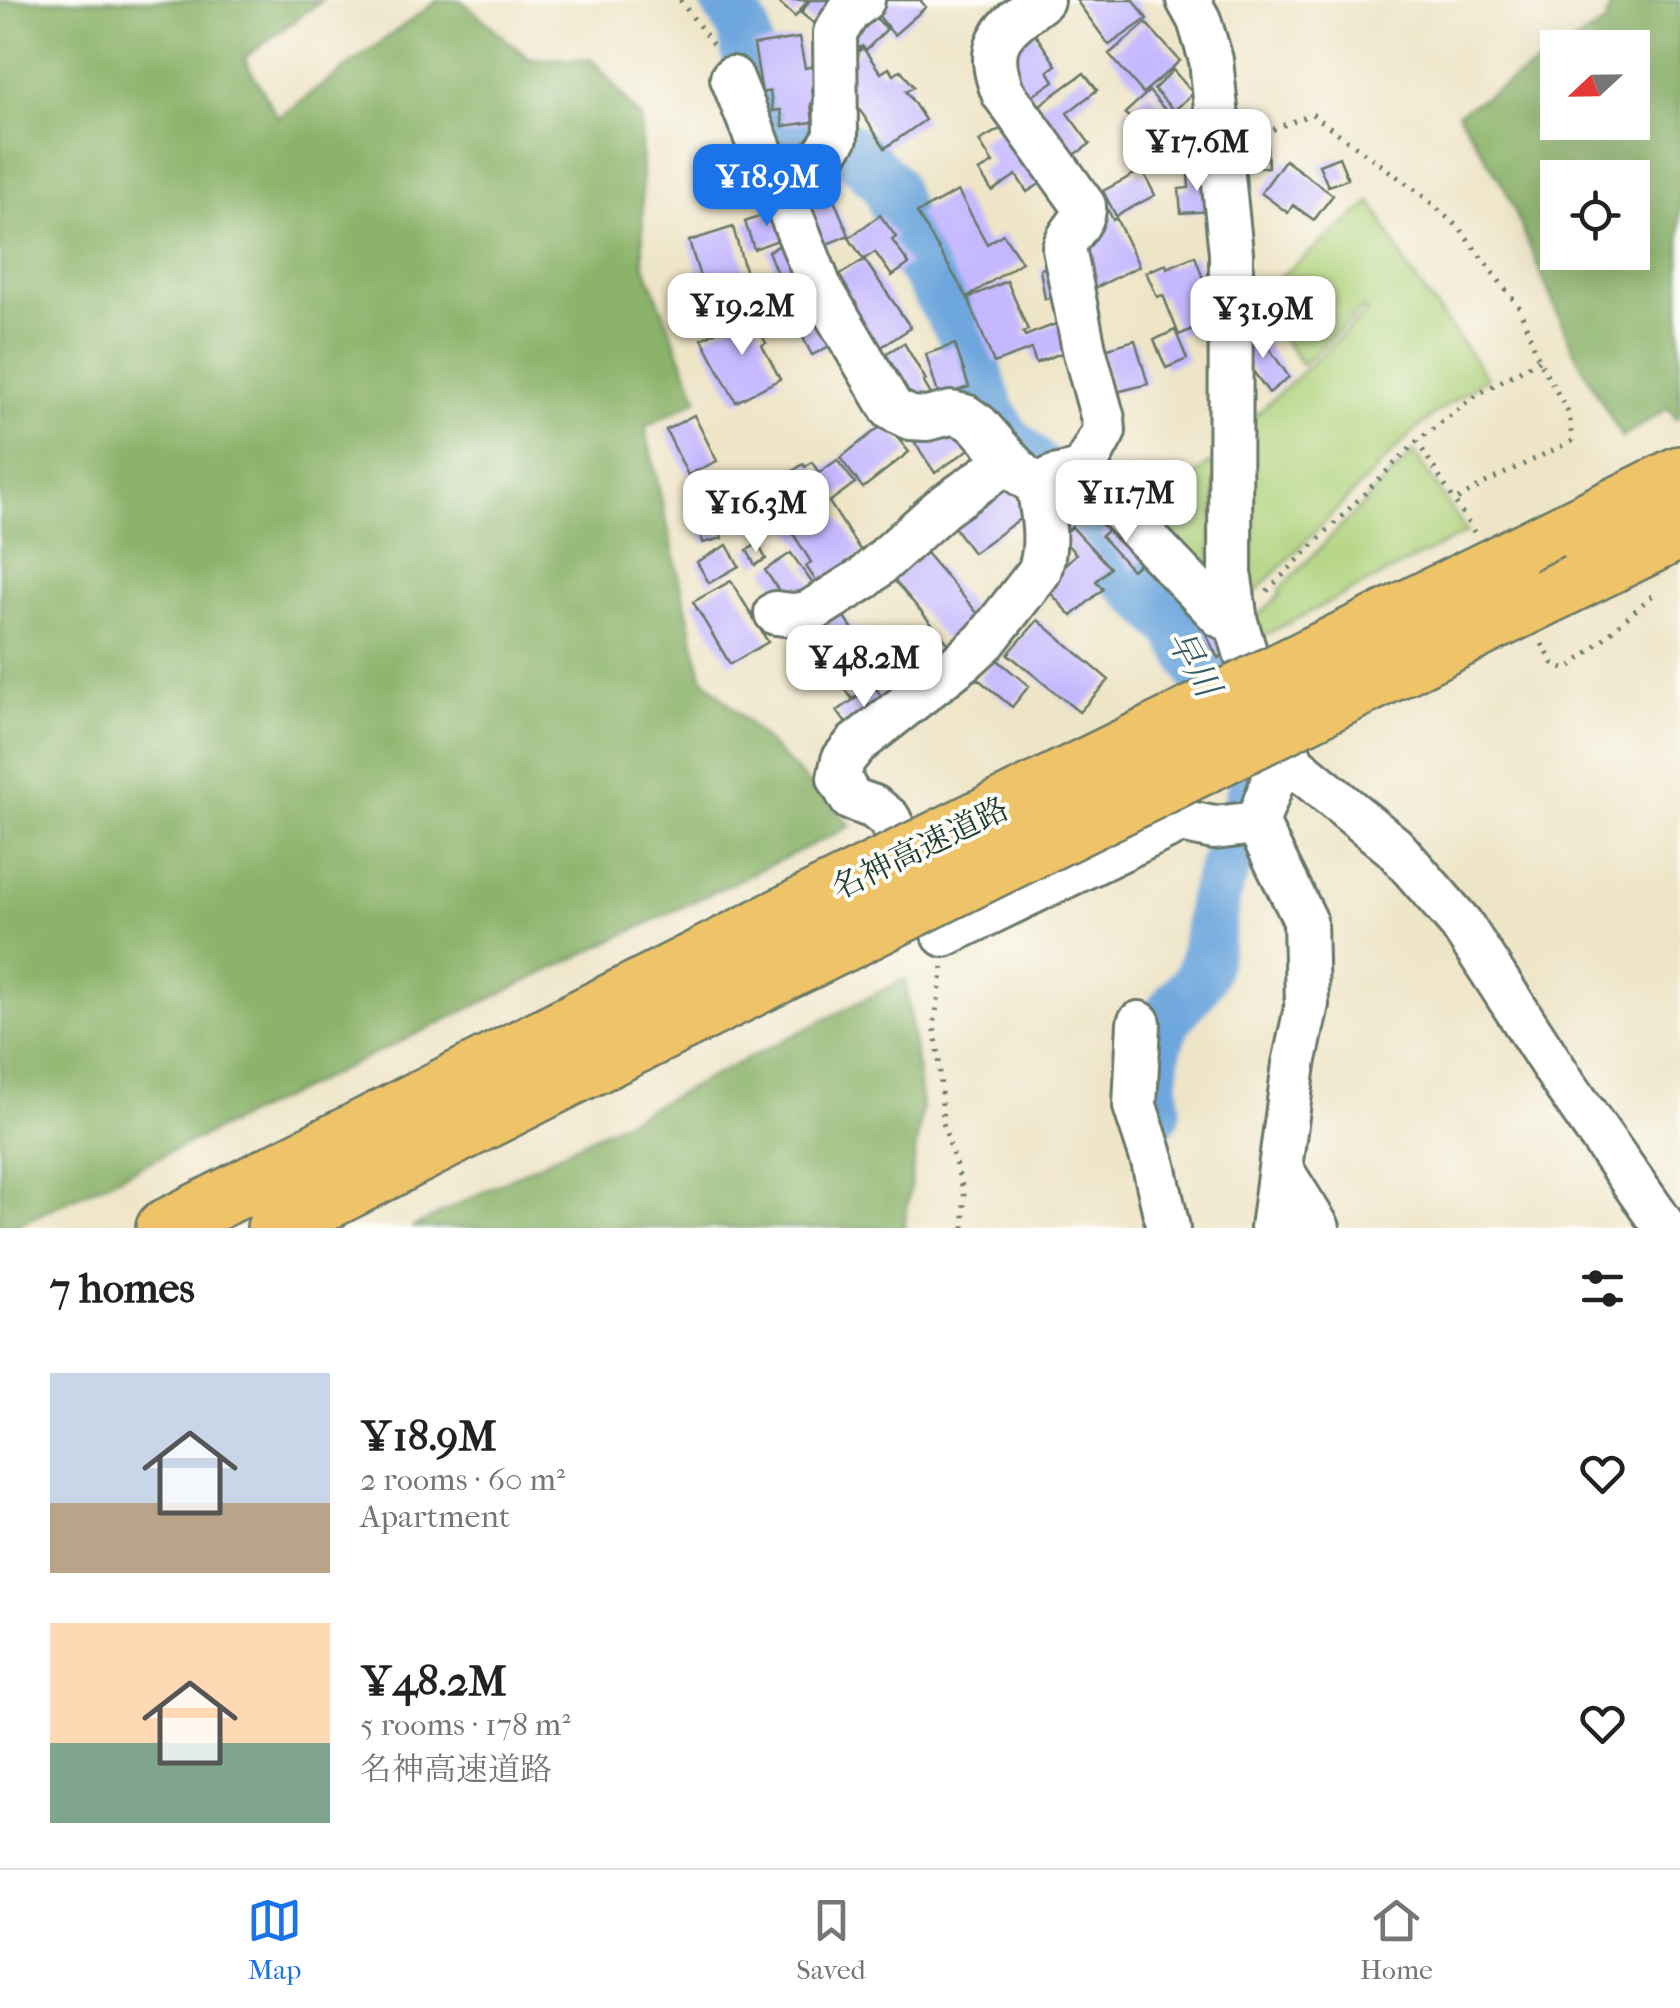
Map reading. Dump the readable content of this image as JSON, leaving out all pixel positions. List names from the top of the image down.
{
  "streets": {
    "highway": ["名神高速道路"]
  },
  "water": ["早川"],
  "north": "left",
  "page": {
    "price": [
      "¥17.6M",
      "¥18.9M",
      "¥19.2M",
      "¥31.9M",
      "¥11.7M",
      "¥16.3M",
      "¥48.2M"
    ],
    "heading": "7 homes",
    "list": [
      {
        "name": "¥18.9M",
        "note": "2 rooms · 60 m² · Apartment"
      },
      {
        "name": "¥48.2M",
        "note": "5 rooms · 178 m² · 名神高速道路"
      }
    ],
    "tabs": ["Map", "Saved", "Home"]
  }
}
